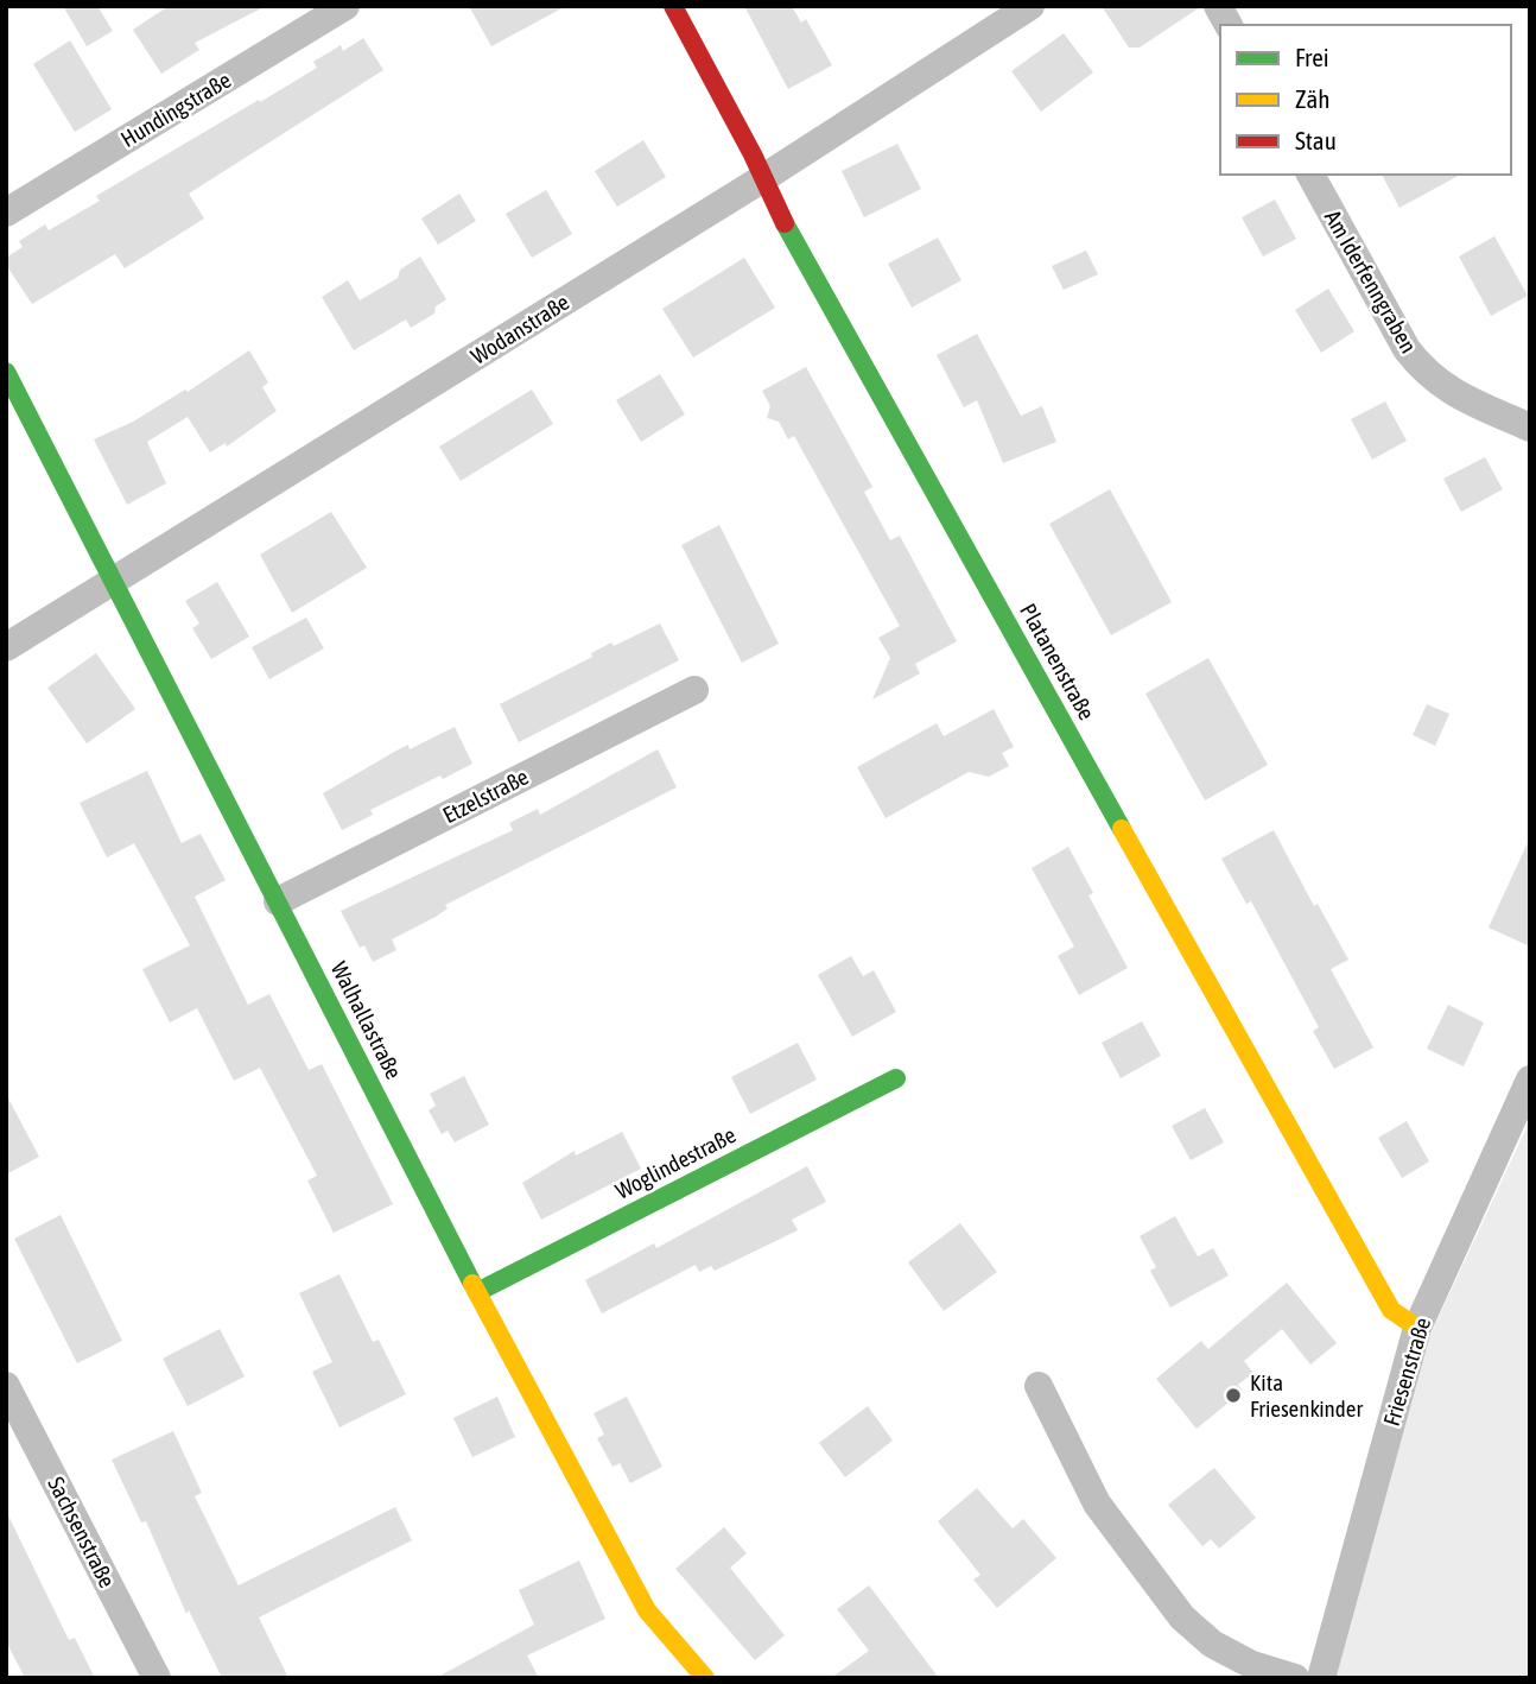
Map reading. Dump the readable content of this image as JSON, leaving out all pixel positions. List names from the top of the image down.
{
  "streets": {
    "street": [
      "Hundingstraße",
      "Am Iderfenngraben",
      "Wodanstraße",
      "Platanenstraße",
      "Etzelstraße",
      "Walhallastraße",
      "Woglindestraße",
      "Friesenstraße",
      "Sachsenstraße"
    ]
  },
  "crossings": [
    ["Wodanstraße", "Platanenstraße"],
    ["Wodanstraße", "Walhallastraße"],
    ["Platanenstraße", "Friesenstraße"],
    ["Etzelstraße", "Walhallastraße"],
    ["Walhallastraße", "Woglindestraße"]
  ],
  "places": ["Kita Friesenkinder"],
  "legend": ["Frei", "Zäh", "Stau"]
}
